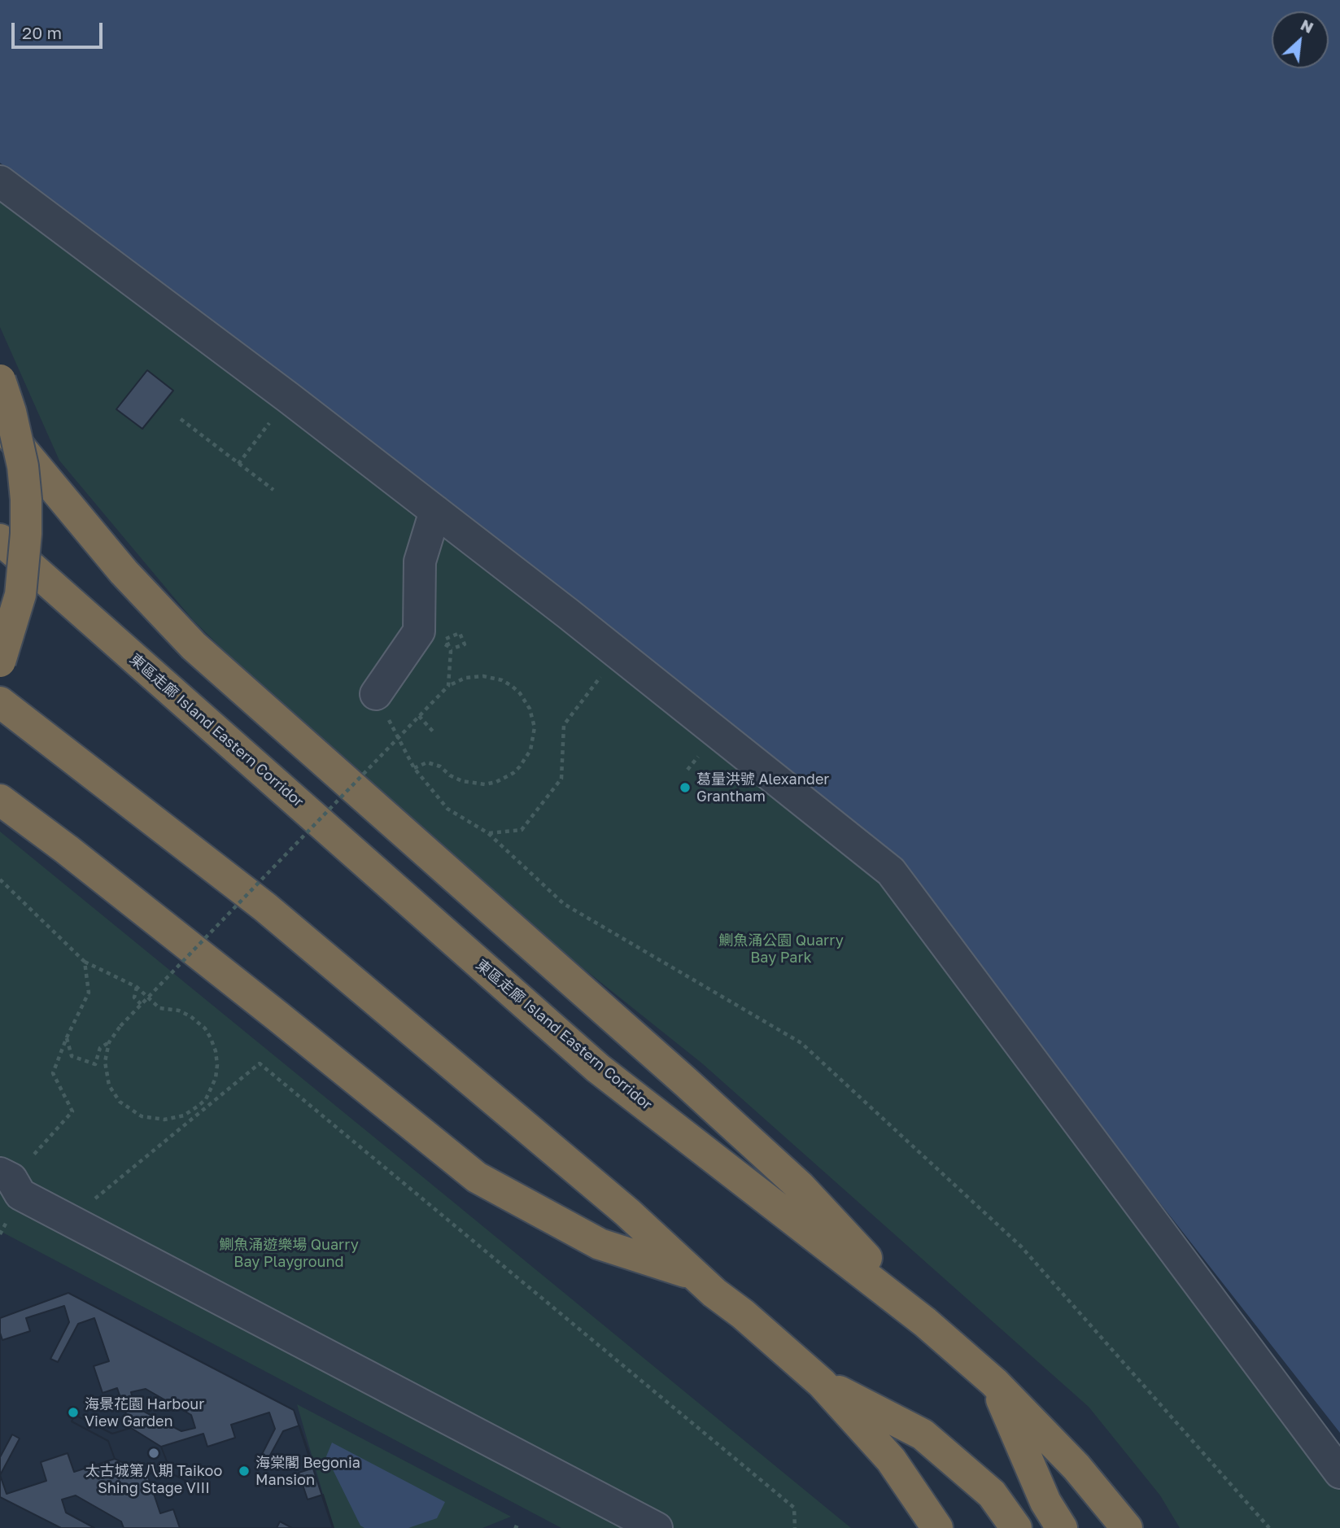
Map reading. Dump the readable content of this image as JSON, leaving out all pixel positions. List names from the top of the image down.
{
  "streets": {
    "highway": ["東區走廊 Island Eastern Corridor"]
  },
  "parks": ["鰂魚涌公園 Quarry Bay Park", "鰂魚涌遊樂場 Quarry Bay Playground"],
  "places": [
    "葛量洪號 Alexander Grantham",
    "海景花園 Harbour View Garden",
    "太古城第八期 Taikoo Shing Stage VIII",
    "海棠閣 Begonia Mansion"
  ],
  "scale_bar": "20 m",
  "north": "top right"
}
